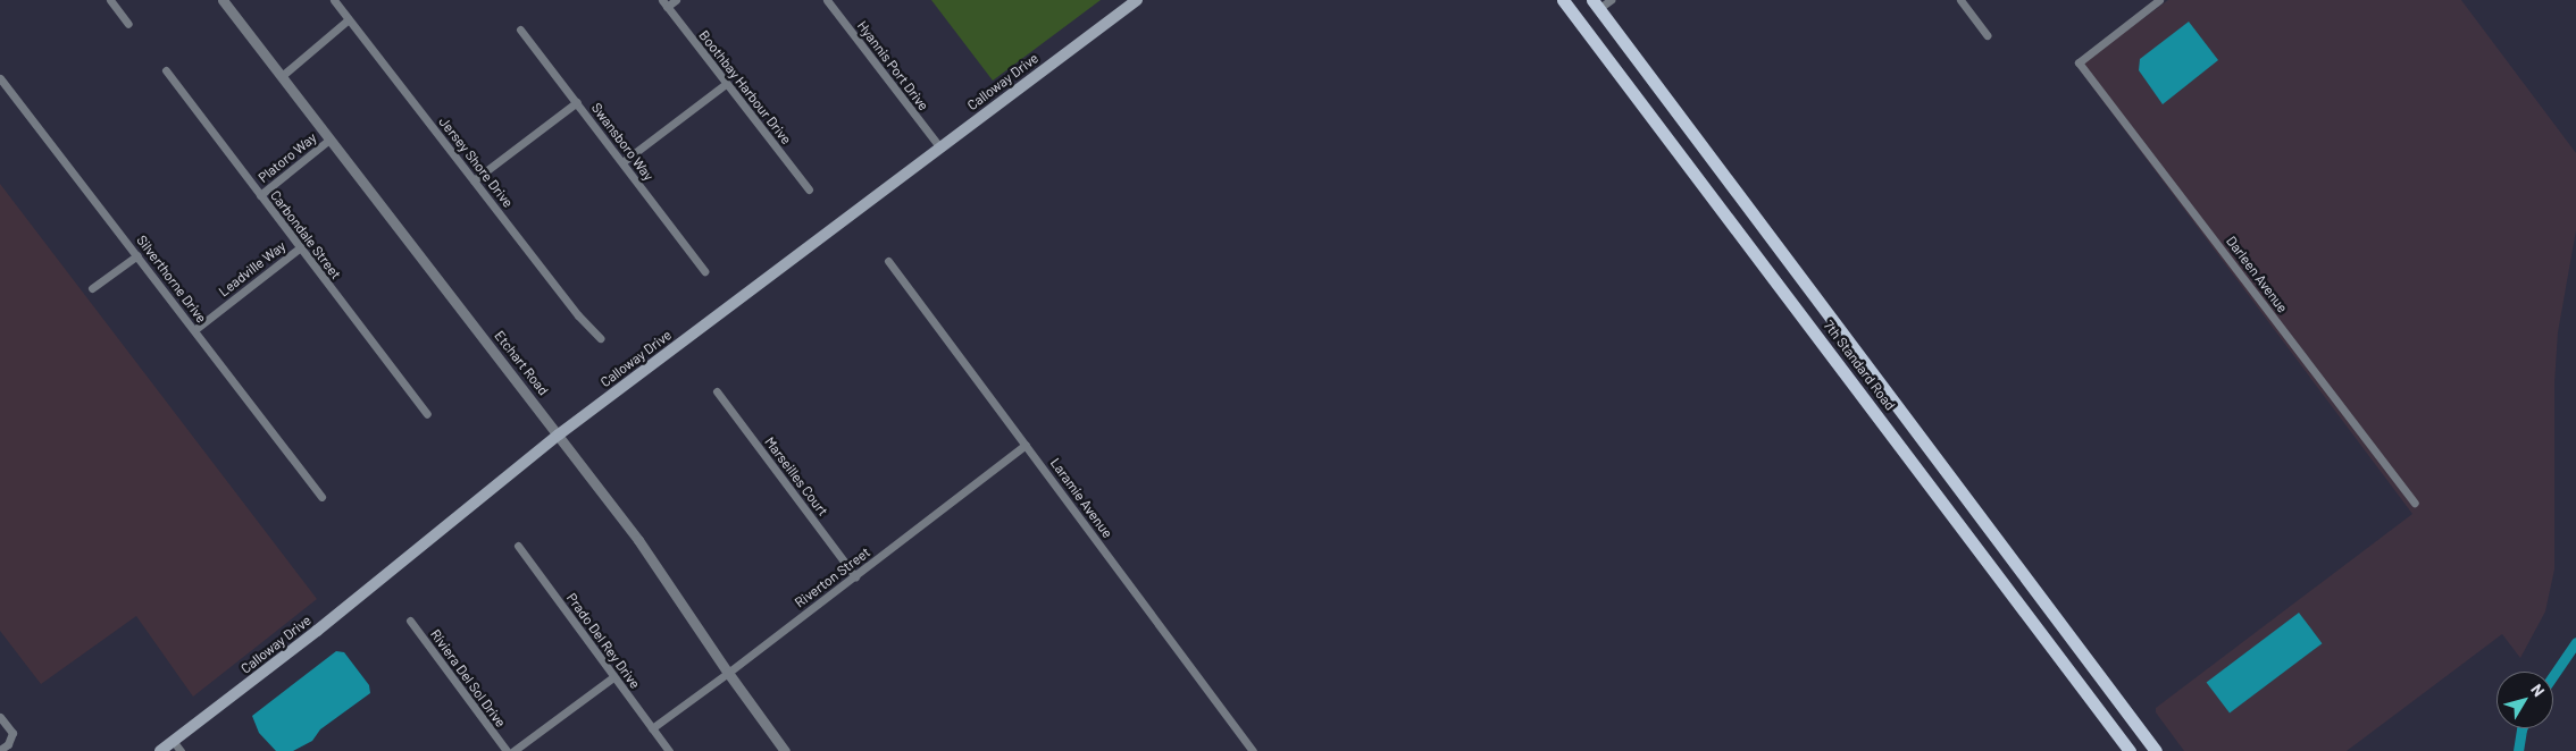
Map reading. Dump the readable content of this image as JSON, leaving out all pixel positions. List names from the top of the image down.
{
  "streets": {
    "main road": ["Calloway Drive", "7th Standard Road"],
    "street": [
      "Hyannis Port Drive",
      "Boothbay Harbour Drive",
      "Swansboro Way",
      "Platoro Way",
      "Jersey Shore Drive",
      "Carbondale Street",
      "Leadville Way",
      "Darleen Avenue",
      "Silverthorne Drive",
      "Etchart Road",
      "Marseilles Court",
      "Laramie Avenue",
      "Riverton Street",
      "Prado Del Rey Drive",
      "Riviera Del Sol Drive"
    ]
  },
  "crossings": [
    ["Hyannis Port Drive", "Calloway Drive"],
    ["Calloway Drive", "Etchart Road"],
    ["Platoro Way", "Carbondale Street"],
    ["Platoro Way", "Etchart Road"],
    ["Carbondale Street", "Leadville Way"],
    ["Leadville Way", "Silverthorne Drive"],
    ["Etchart Road", "Riverton Street"],
    ["Marseilles Court", "Riverton Street"],
    ["Laramie Avenue", "Riverton Street"],
    ["Riverton Street", "Prado Del Rey Drive"]
  ],
  "north": "top right"
}
